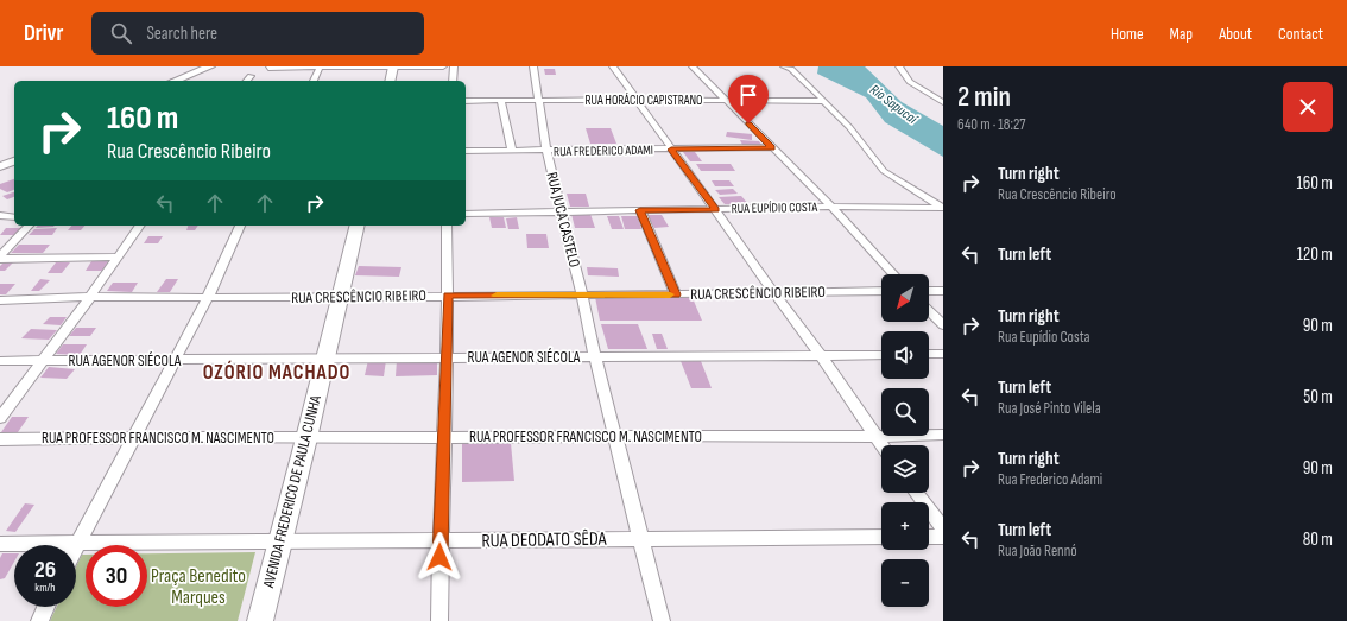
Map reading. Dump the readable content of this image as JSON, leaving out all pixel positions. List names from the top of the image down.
{
  "streets": {
    "main road": ["AVENIDA FREDERICO DE PAULA CUNHA"],
    "street": [
      "RUA HORÁCIO CAPISTRANO",
      "RUA FREDERICO ADAMI",
      "RUA EUPÍDIO COSTA",
      "RUA JUCA CASTELO",
      "RUA CRESCÊNCIO RIBEIRO",
      "RUA AGENOR SIÉCOLA",
      "RUA PROFESSOR FRANCISCO M. NASCIMENTO",
      "RUA DEODATO SÊDA"
    ]
  },
  "crossings": [
    ["RUA HORÁCIO CAPISTRANO", "RUA JUCA CASTELO"],
    ["RUA FREDERICO ADAMI", "RUA JUCA CASTELO"],
    ["RUA EUPÍDIO COSTA", "RUA JUCA CASTELO"],
    ["RUA JUCA CASTELO", "RUA CRESCÊNCIO RIBEIRO"],
    ["RUA JUCA CASTELO", "RUA AGENOR SIÉCOLA"],
    ["RUA JUCA CASTELO", "RUA PROFESSOR FRANCISCO M. NASCIMENTO"],
    ["RUA JUCA CASTELO", "RUA DEODATO SÊDA"],
    ["RUA CRESCÊNCIO RIBEIRO", "AVENIDA FREDERICO DE PAULA CUNHA"],
    ["RUA AGENOR SIÉCOLA", "AVENIDA FREDERICO DE PAULA CUNHA"],
    ["RUA PROFESSOR FRANCISCO M. NASCIMENTO", "AVENIDA FREDERICO DE PAULA CUNHA"],
    ["AVENIDA FREDERICO DE PAULA CUNHA", "RUA DEODATO SÊDA"]
  ],
  "districts": ["OZÓRIO MACHADO"],
  "water": ["Rio Sapucaí"],
  "parks": ["Praça Benedito Marques"],
  "north": "bottom left",
  "page": {
    "header": "Drivr",
    "search": "Search here",
    "nav": [
      "Home",
      "Map",
      "About",
      "Contact"
    ],
    "heading": ["2 min", "640 m · 18:27"],
    "turn": ["160 m", "Rua Crescêncio Ribeiro"],
    "list": [
      {
        "name": "Turn right",
        "note": "Rua Crescêncio Ribeiro",
        "value": "160 m"
      },
      {
        "name": "Turn left",
        "value": "120 m"
      },
      {
        "name": "Turn right",
        "note": "Rua Eupídio Costa",
        "value": "90 m"
      },
      {
        "name": "Turn left",
        "note": "Rua José Pinto Vilela",
        "value": "50 m"
      },
      {
        "name": "Turn right",
        "note": "Rua Frederico Adami",
        "value": "90 m"
      },
      {
        "name": "Turn left",
        "note": "Rua João Rennó",
        "value": "80 m"
      }
    ],
    "map_buttons": ["+", "−"],
    "speed": "26 km/h",
    "limit": "30"
  }
}
